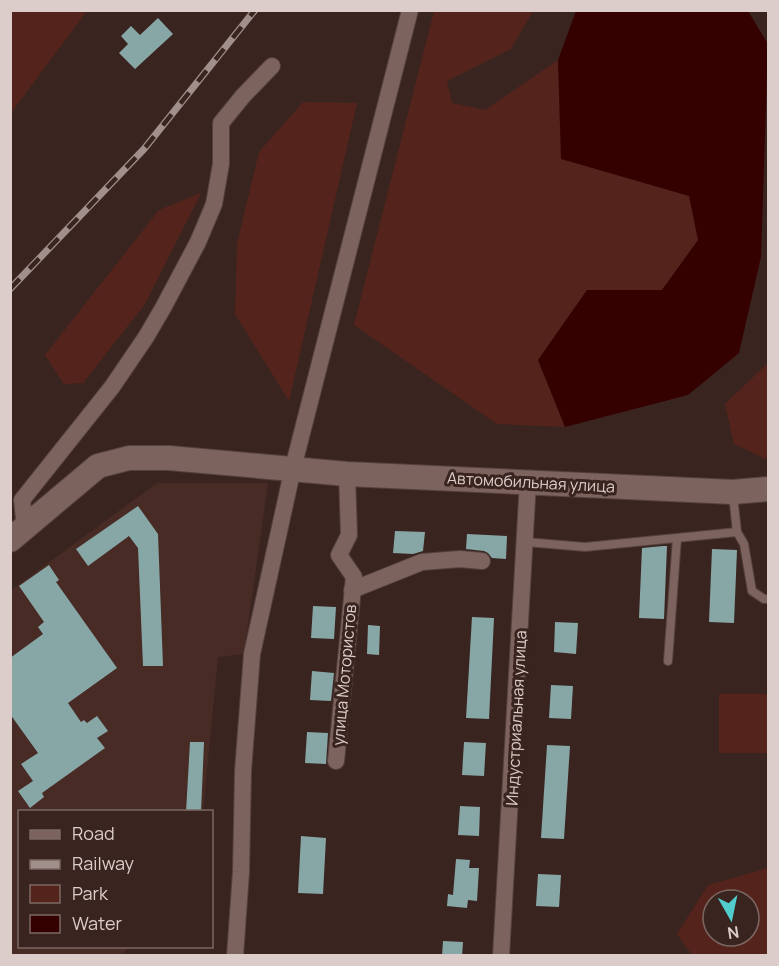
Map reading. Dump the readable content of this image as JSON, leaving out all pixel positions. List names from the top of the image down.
{
  "streets": {
    "street": ["Автомобильная улица", "улица Мотористов", "Индустриальная улица"]
  },
  "crossings": [
    ["Автомобильная улица", "улица Мотористов"],
    ["Автомобильная улица", "Индустриальная улица"]
  ],
  "legend": [
    "Road",
    "Railway",
    "Park",
    "Water"
  ],
  "north": "bottom"
}
